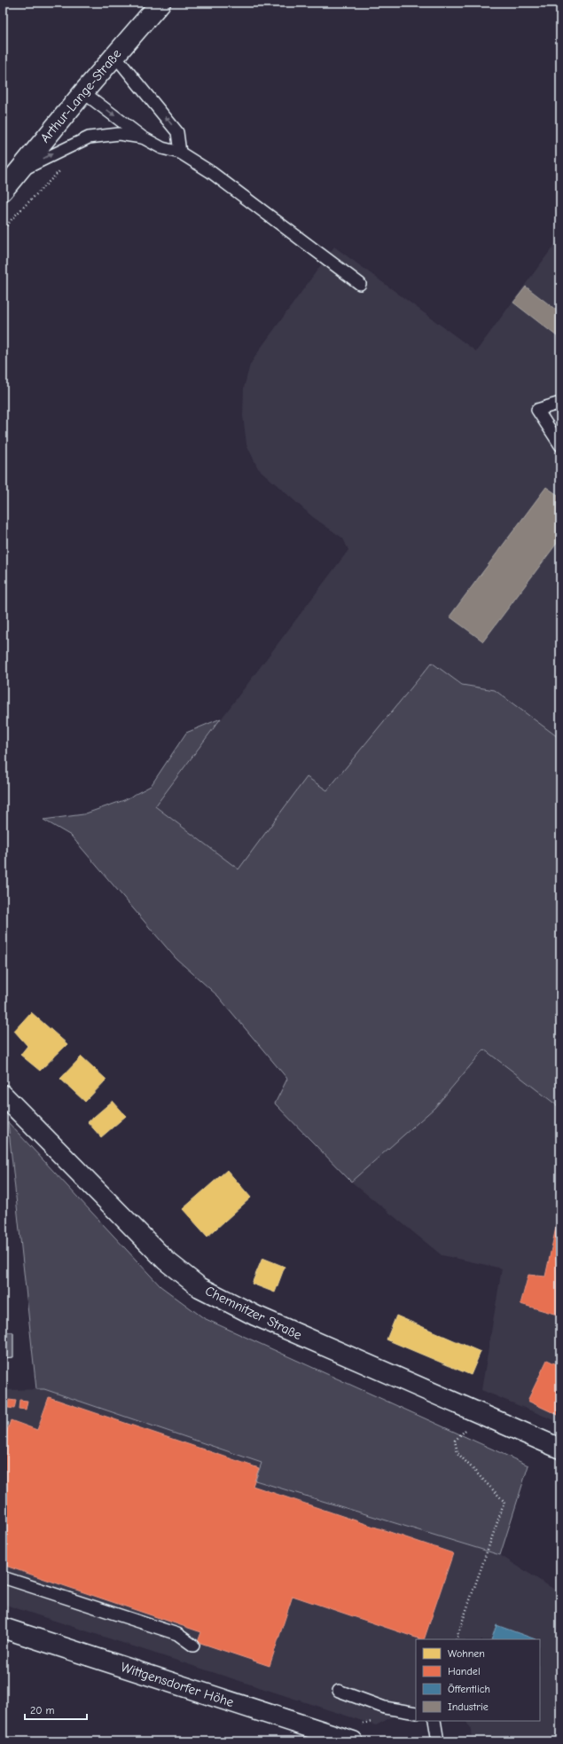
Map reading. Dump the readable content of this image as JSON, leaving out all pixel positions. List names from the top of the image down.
{
  "streets": {
    "street": ["Arthur-Lange-Straße", "Chemnitzer Straße", "Wittgensdorfer Höhe"]
  },
  "legend": [
    "Wohnen",
    "Handel",
    "Öffentlich",
    "Industrie"
  ],
  "scale_bar": "20 m"
}
